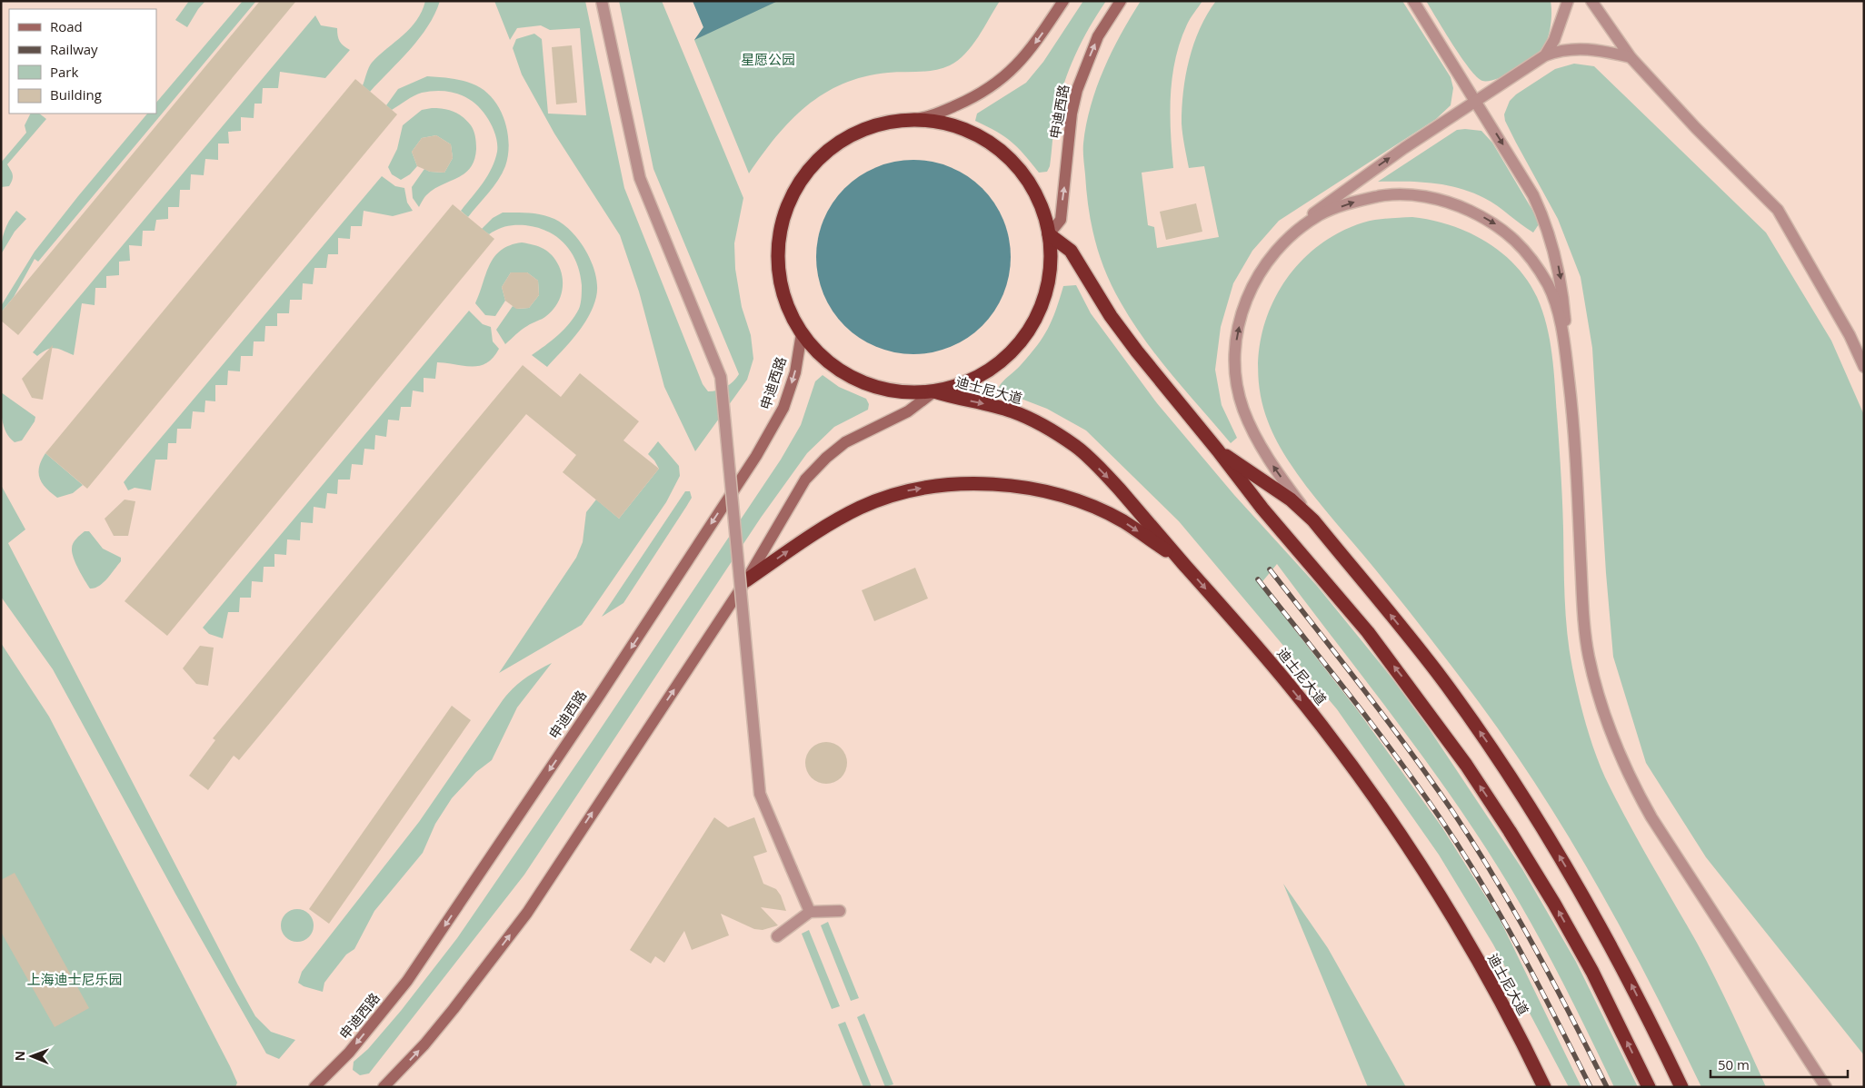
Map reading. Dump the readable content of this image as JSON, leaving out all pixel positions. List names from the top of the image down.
{
  "streets": {
    "highway": ["迪士尼大道"],
    "street": ["申迪西路"]
  },
  "parks": ["星愿公园", "上海迪士尼乐园"],
  "legend": [
    "Road",
    "Railway",
    "Park",
    "Building"
  ],
  "scale_bar": "50 m",
  "north": "left"
}
